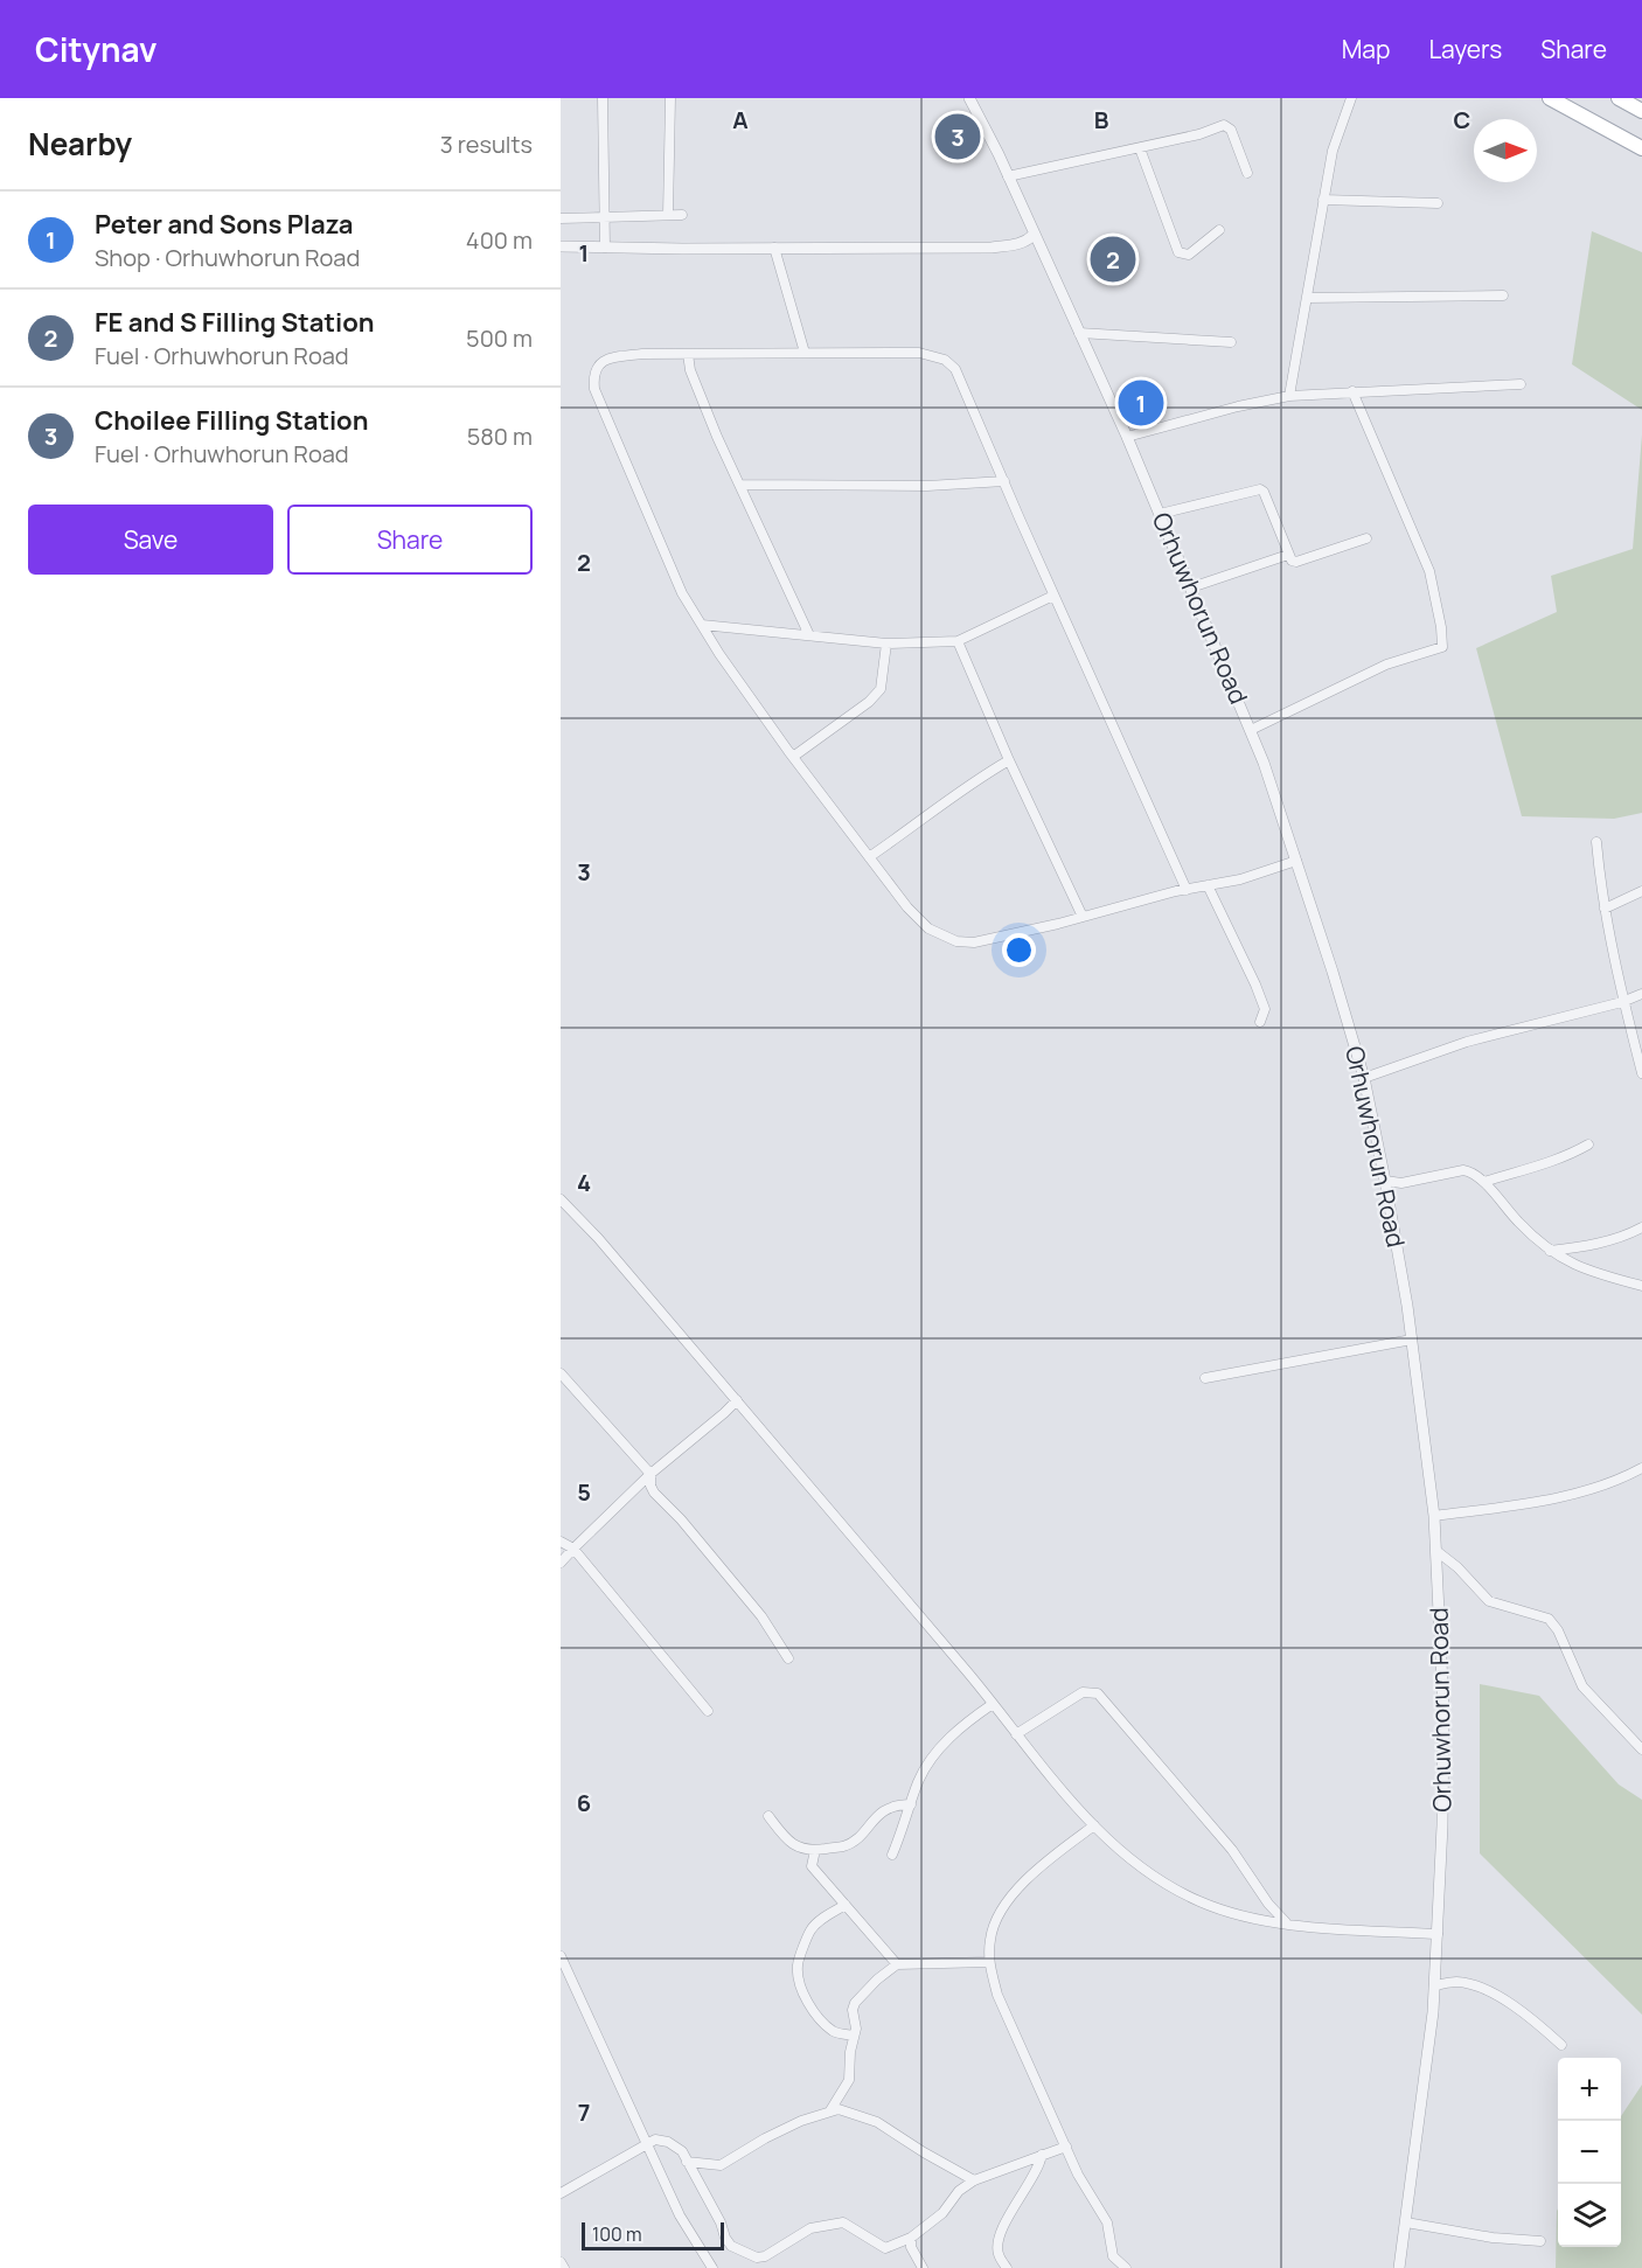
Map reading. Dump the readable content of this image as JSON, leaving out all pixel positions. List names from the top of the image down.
{
  "streets": {
    "street": ["Orhuwhorun Road"]
  },
  "scale_bar": "100 m",
  "north": "right",
  "page": {
    "header": "Citynav",
    "nav": ["Map", "Layers", "Share"],
    "heading": ["Nearby", "3 results"],
    "pins": ["3", "2", "1"],
    "list": [
      {
        "mark": "1",
        "name": "Peter and Sons Plaza",
        "note": "Shop · Orhuwhorun Road",
        "value": "400 m"
      },
      {
        "mark": "2",
        "name": "FE and S Filling Station",
        "note": "Fuel · Orhuwhorun Road",
        "value": "500 m"
      },
      {
        "mark": "3",
        "name": "Choilee Filling Station",
        "note": "Fuel · Orhuwhorun Road",
        "value": "580 m"
      }
    ],
    "buttons": ["Save", "Share"],
    "map_buttons": ["+", "−"],
    "scale": "100 m"
  },
  "grid": {
    "columns": ["A", "B", "C"],
    "rows": [
      "1",
      "2",
      "3",
      "4",
      "5",
      "6",
      "7"
    ]
  }
}
